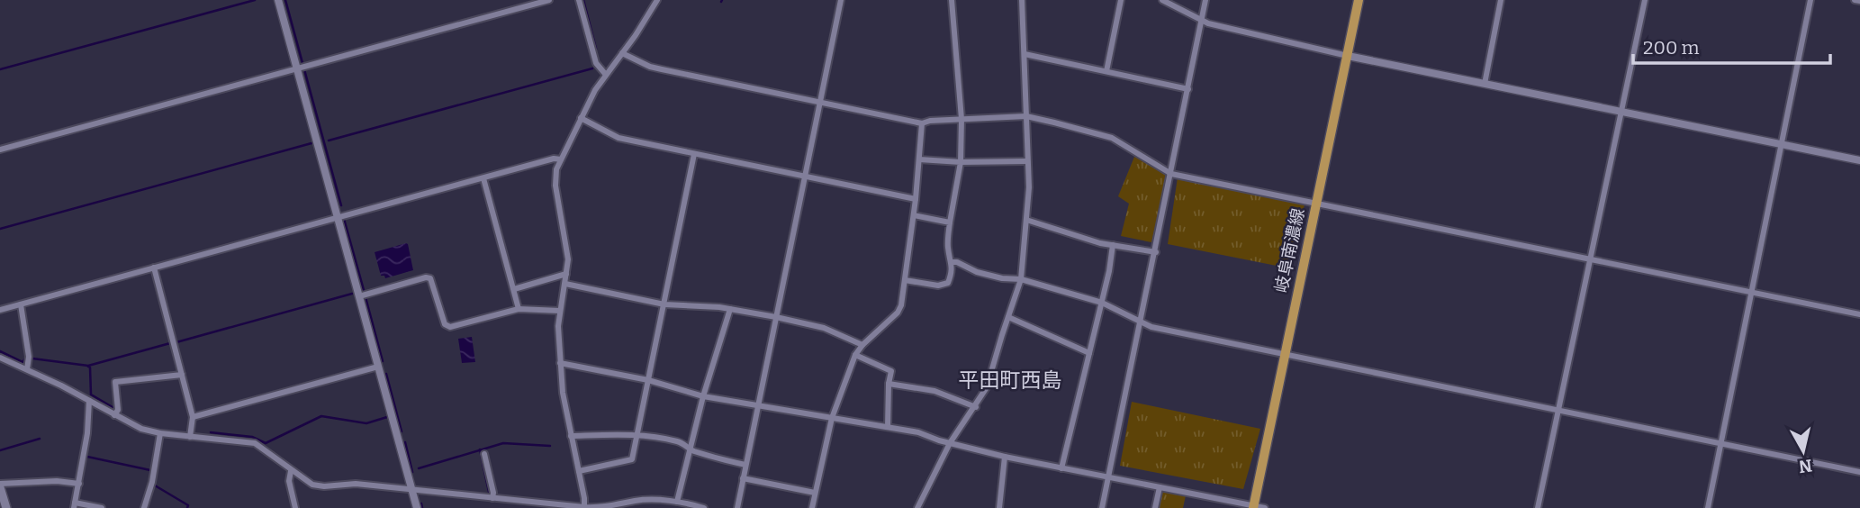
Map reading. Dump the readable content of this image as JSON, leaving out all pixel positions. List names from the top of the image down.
{
  "streets": {
    "main road": ["岐阜南濃線"]
  },
  "districts": ["平田町西島"],
  "scale_bar": "200 m",
  "north": "bottom"
}
